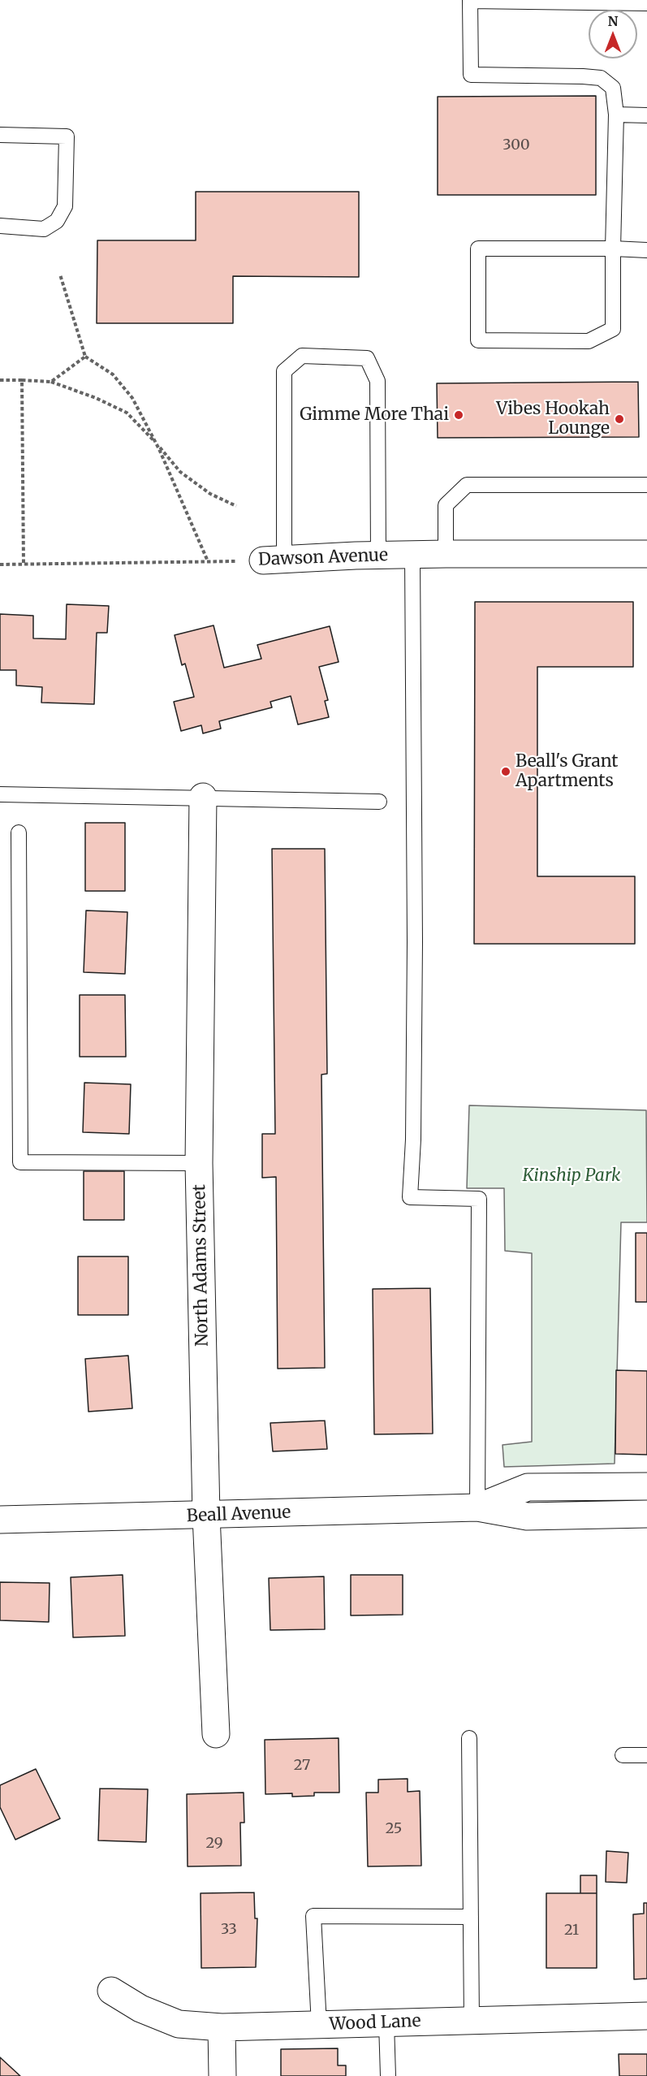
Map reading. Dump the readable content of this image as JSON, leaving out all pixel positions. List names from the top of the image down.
{
  "streets": {
    "street": [
      "Dawson Avenue",
      "North Adams Street",
      "Beall Avenue",
      "Wood Lane"
    ]
  },
  "crossings": [
    ["North Adams Street", "Beall Avenue"]
  ],
  "parks": ["Kinship Park"],
  "places": ["Gimme More Thai", "Vibes Hookah Lounge", "Beall's Grant Apartments"],
  "house_numbers": [
    "300",
    "27",
    "25",
    "29",
    "33",
    "21"
  ],
  "north": "top"
}
